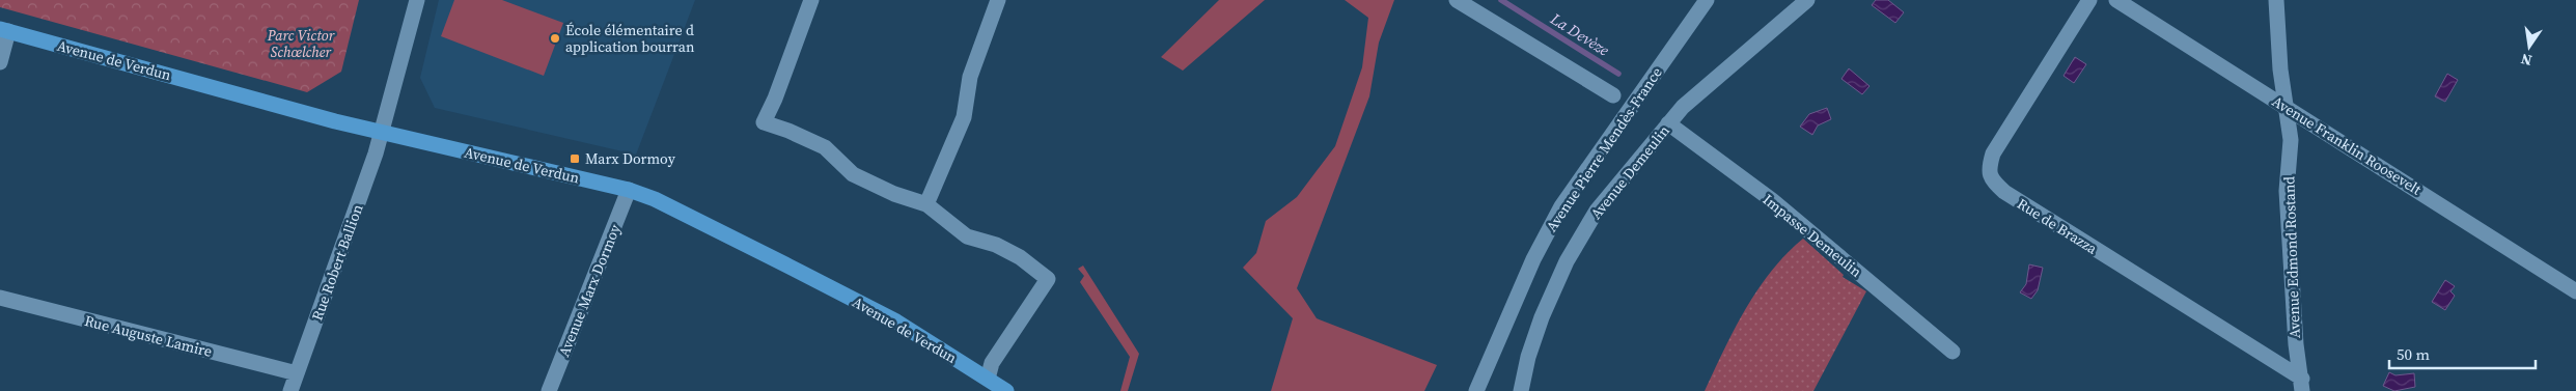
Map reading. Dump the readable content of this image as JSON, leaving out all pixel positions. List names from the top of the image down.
{
  "streets": {
    "main road": ["Avenue de Verdun"],
    "street": [
      "Avenue Franklin Roosevelt",
      "Avenue Pierre Mendès-France",
      "Avenue Demeulin",
      "Rue de Brazza",
      "Impasse Demeulin",
      "Avenue Edmond Rostand",
      "Rue Robert Ballion",
      "Avenue Marx Dormoy",
      "Rue Auguste Lamire"
    ]
  },
  "crossings": [
    ["Avenue de Verdun", "Rue Robert Ballion"],
    ["Avenue de Verdun", "Avenue Marx Dormoy"],
    ["Avenue Franklin Roosevelt", "Avenue Edmond Rostand"],
    ["Avenue Demeulin", "Impasse Demeulin"],
    ["Rue de Brazza", "Avenue Edmond Rostand"],
    ["Rue Robert Ballion", "Rue Auguste Lamire"]
  ],
  "water": ["La Devèze"],
  "parks": ["Parc Victor Schœlcher"],
  "places": {
    "other": ["École élémentaire d application bourran"],
    "transit": ["Marx Dormoy"]
  },
  "scale_bar": "50 m",
  "north": "bottom"
}
